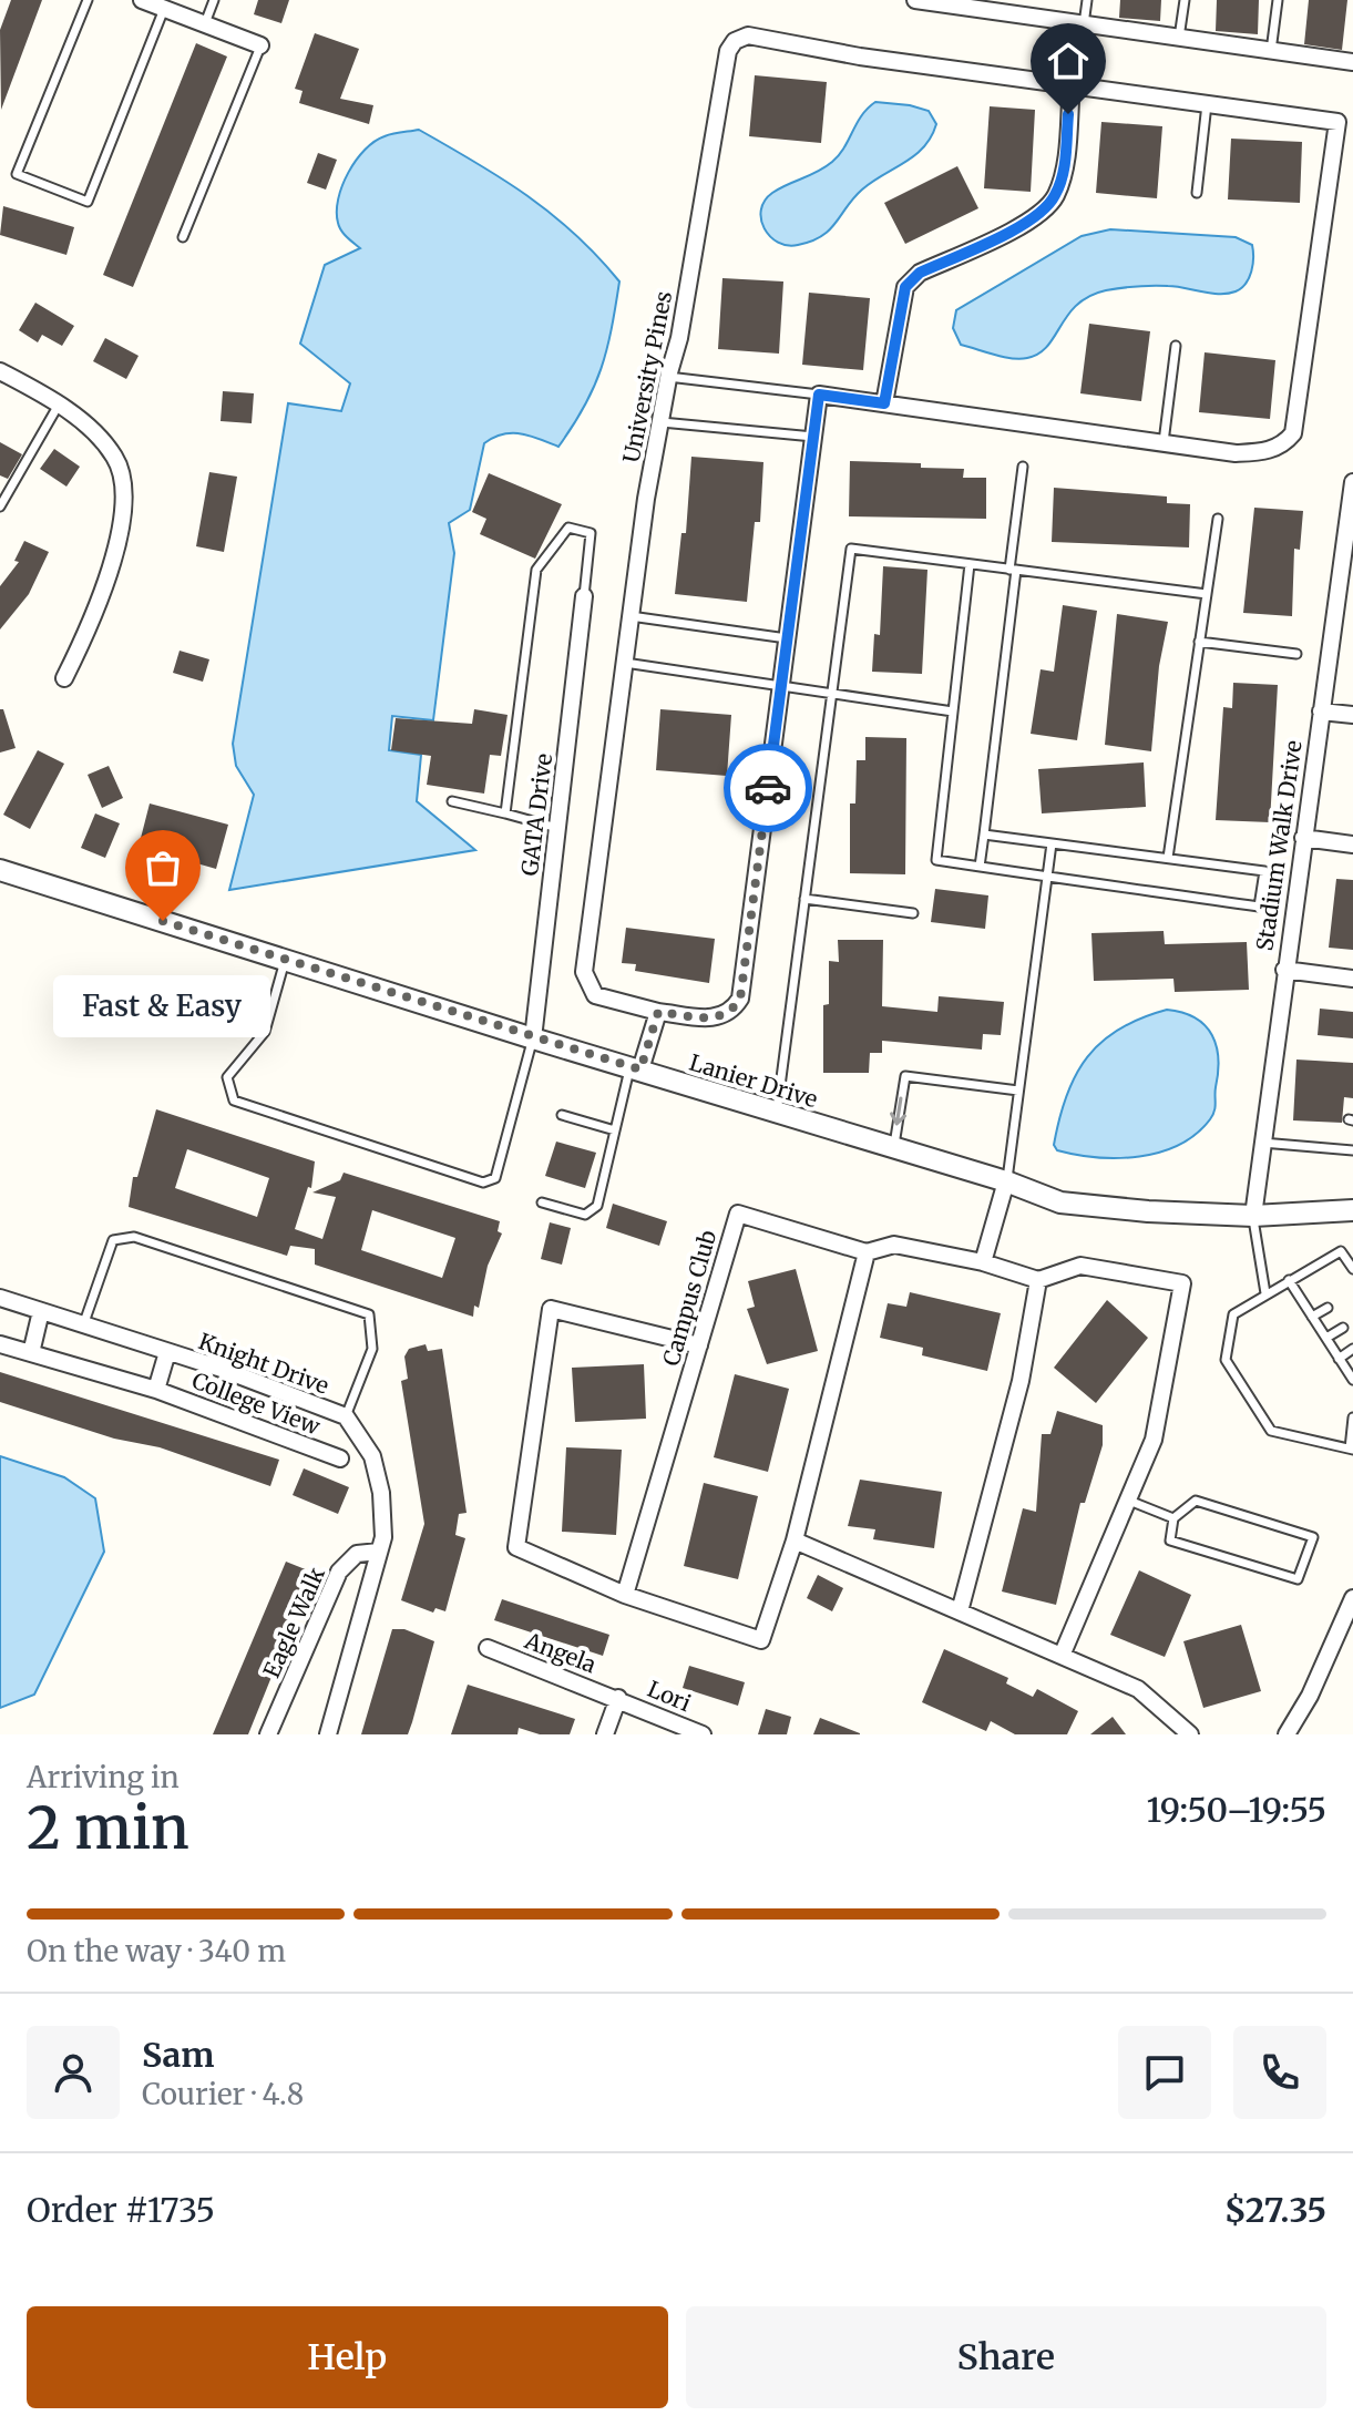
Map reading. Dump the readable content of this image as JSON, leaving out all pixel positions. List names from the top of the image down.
{
  "streets": {
    "street": [
      "University Pines",
      "GATA Drive",
      "Stadium Walk Drive",
      "Lanier Drive",
      "Campus Club",
      "Knight Drive",
      "College View",
      "Eagle Walk",
      "Angela",
      "Lori"
    ]
  },
  "crossings": [
    ["GATA Drive", "Lanier Drive"],
    ["Stadium Walk Drive", "Lanier Drive"],
    ["Knight Drive", "College View"],
    ["Knight Drive", "Eagle Walk"],
    ["Angela", "Lori"]
  ],
  "places": ["Fast & Easy"],
  "page": {
    "bubble": "Fast & Easy",
    "heading": ["2 min", "Arriving in", "19:50–19:55"],
    "panel": [
      "Sam",
      "Courier · 4.8",
      "Order #1735",
      "$27.35"
    ],
    "bar": "On the way · 340 m",
    "buttons": ["Help", "Share"]
  }
}
